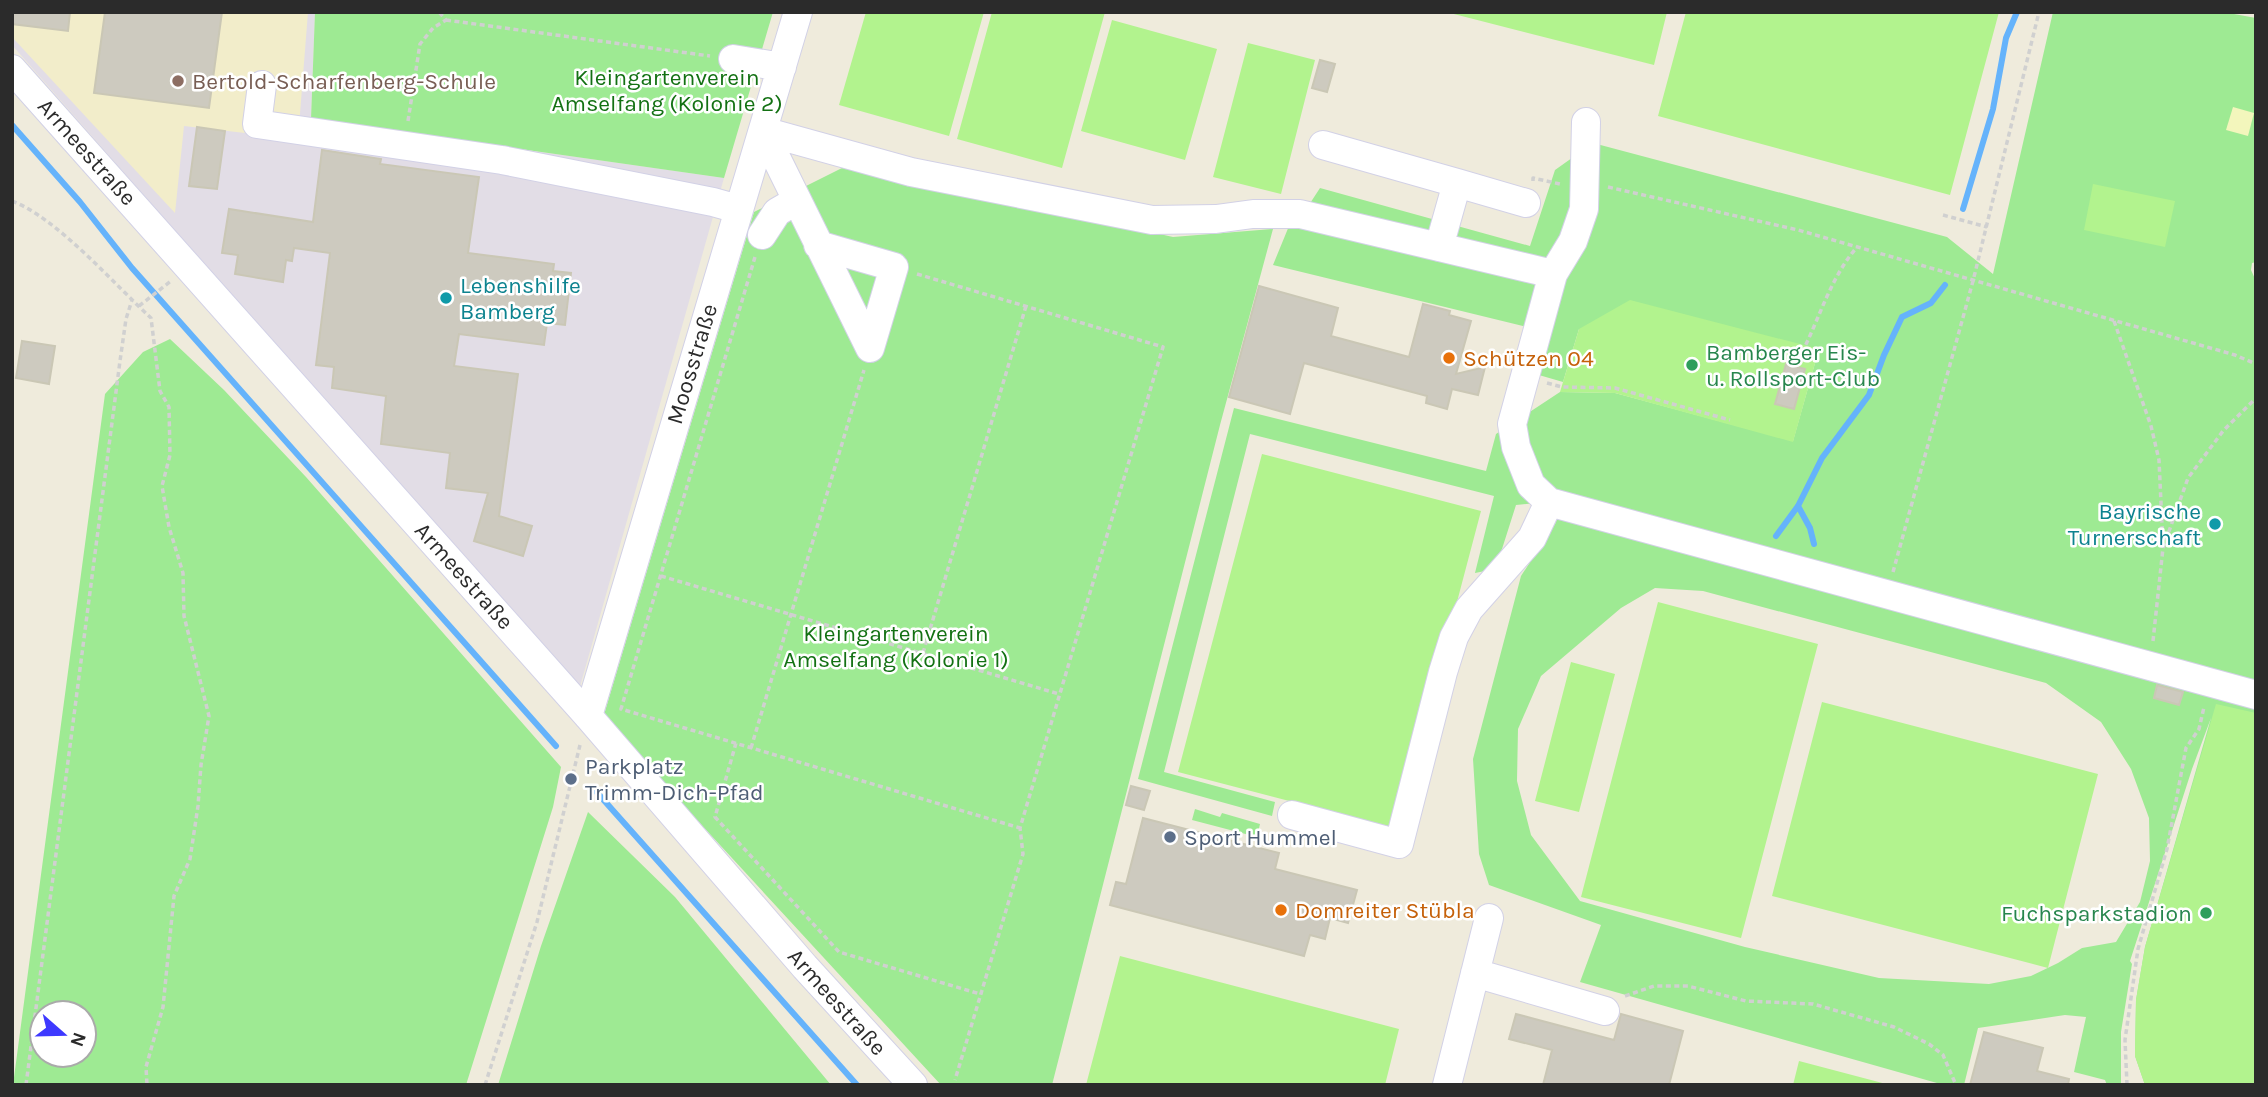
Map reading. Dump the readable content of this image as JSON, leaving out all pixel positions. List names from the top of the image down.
{
  "streets": {
    "street": ["Armeestraße", "Moosstraße"]
  },
  "crossings": [
    ["Armeestraße", "Moosstraße"]
  ],
  "parks": ["Kleingartenverein Amselfang (Kolonie 2)", "Kleingartenverein Amselfang (Kolonie 1)"],
  "places": [
    "Bertold-Scharfenberg-Schule",
    "Lebenshilfe Bamberg",
    "Schützen 04",
    "Bamberger Eis- u. Rollsport-Club",
    "Bayrische Turnerschaft",
    "Parkplatz Trimm-Dich-Pfad",
    "Sport Hummel",
    "Domreiter Stübla",
    "Fuchsparkstadion"
  ],
  "north": "right"
}
